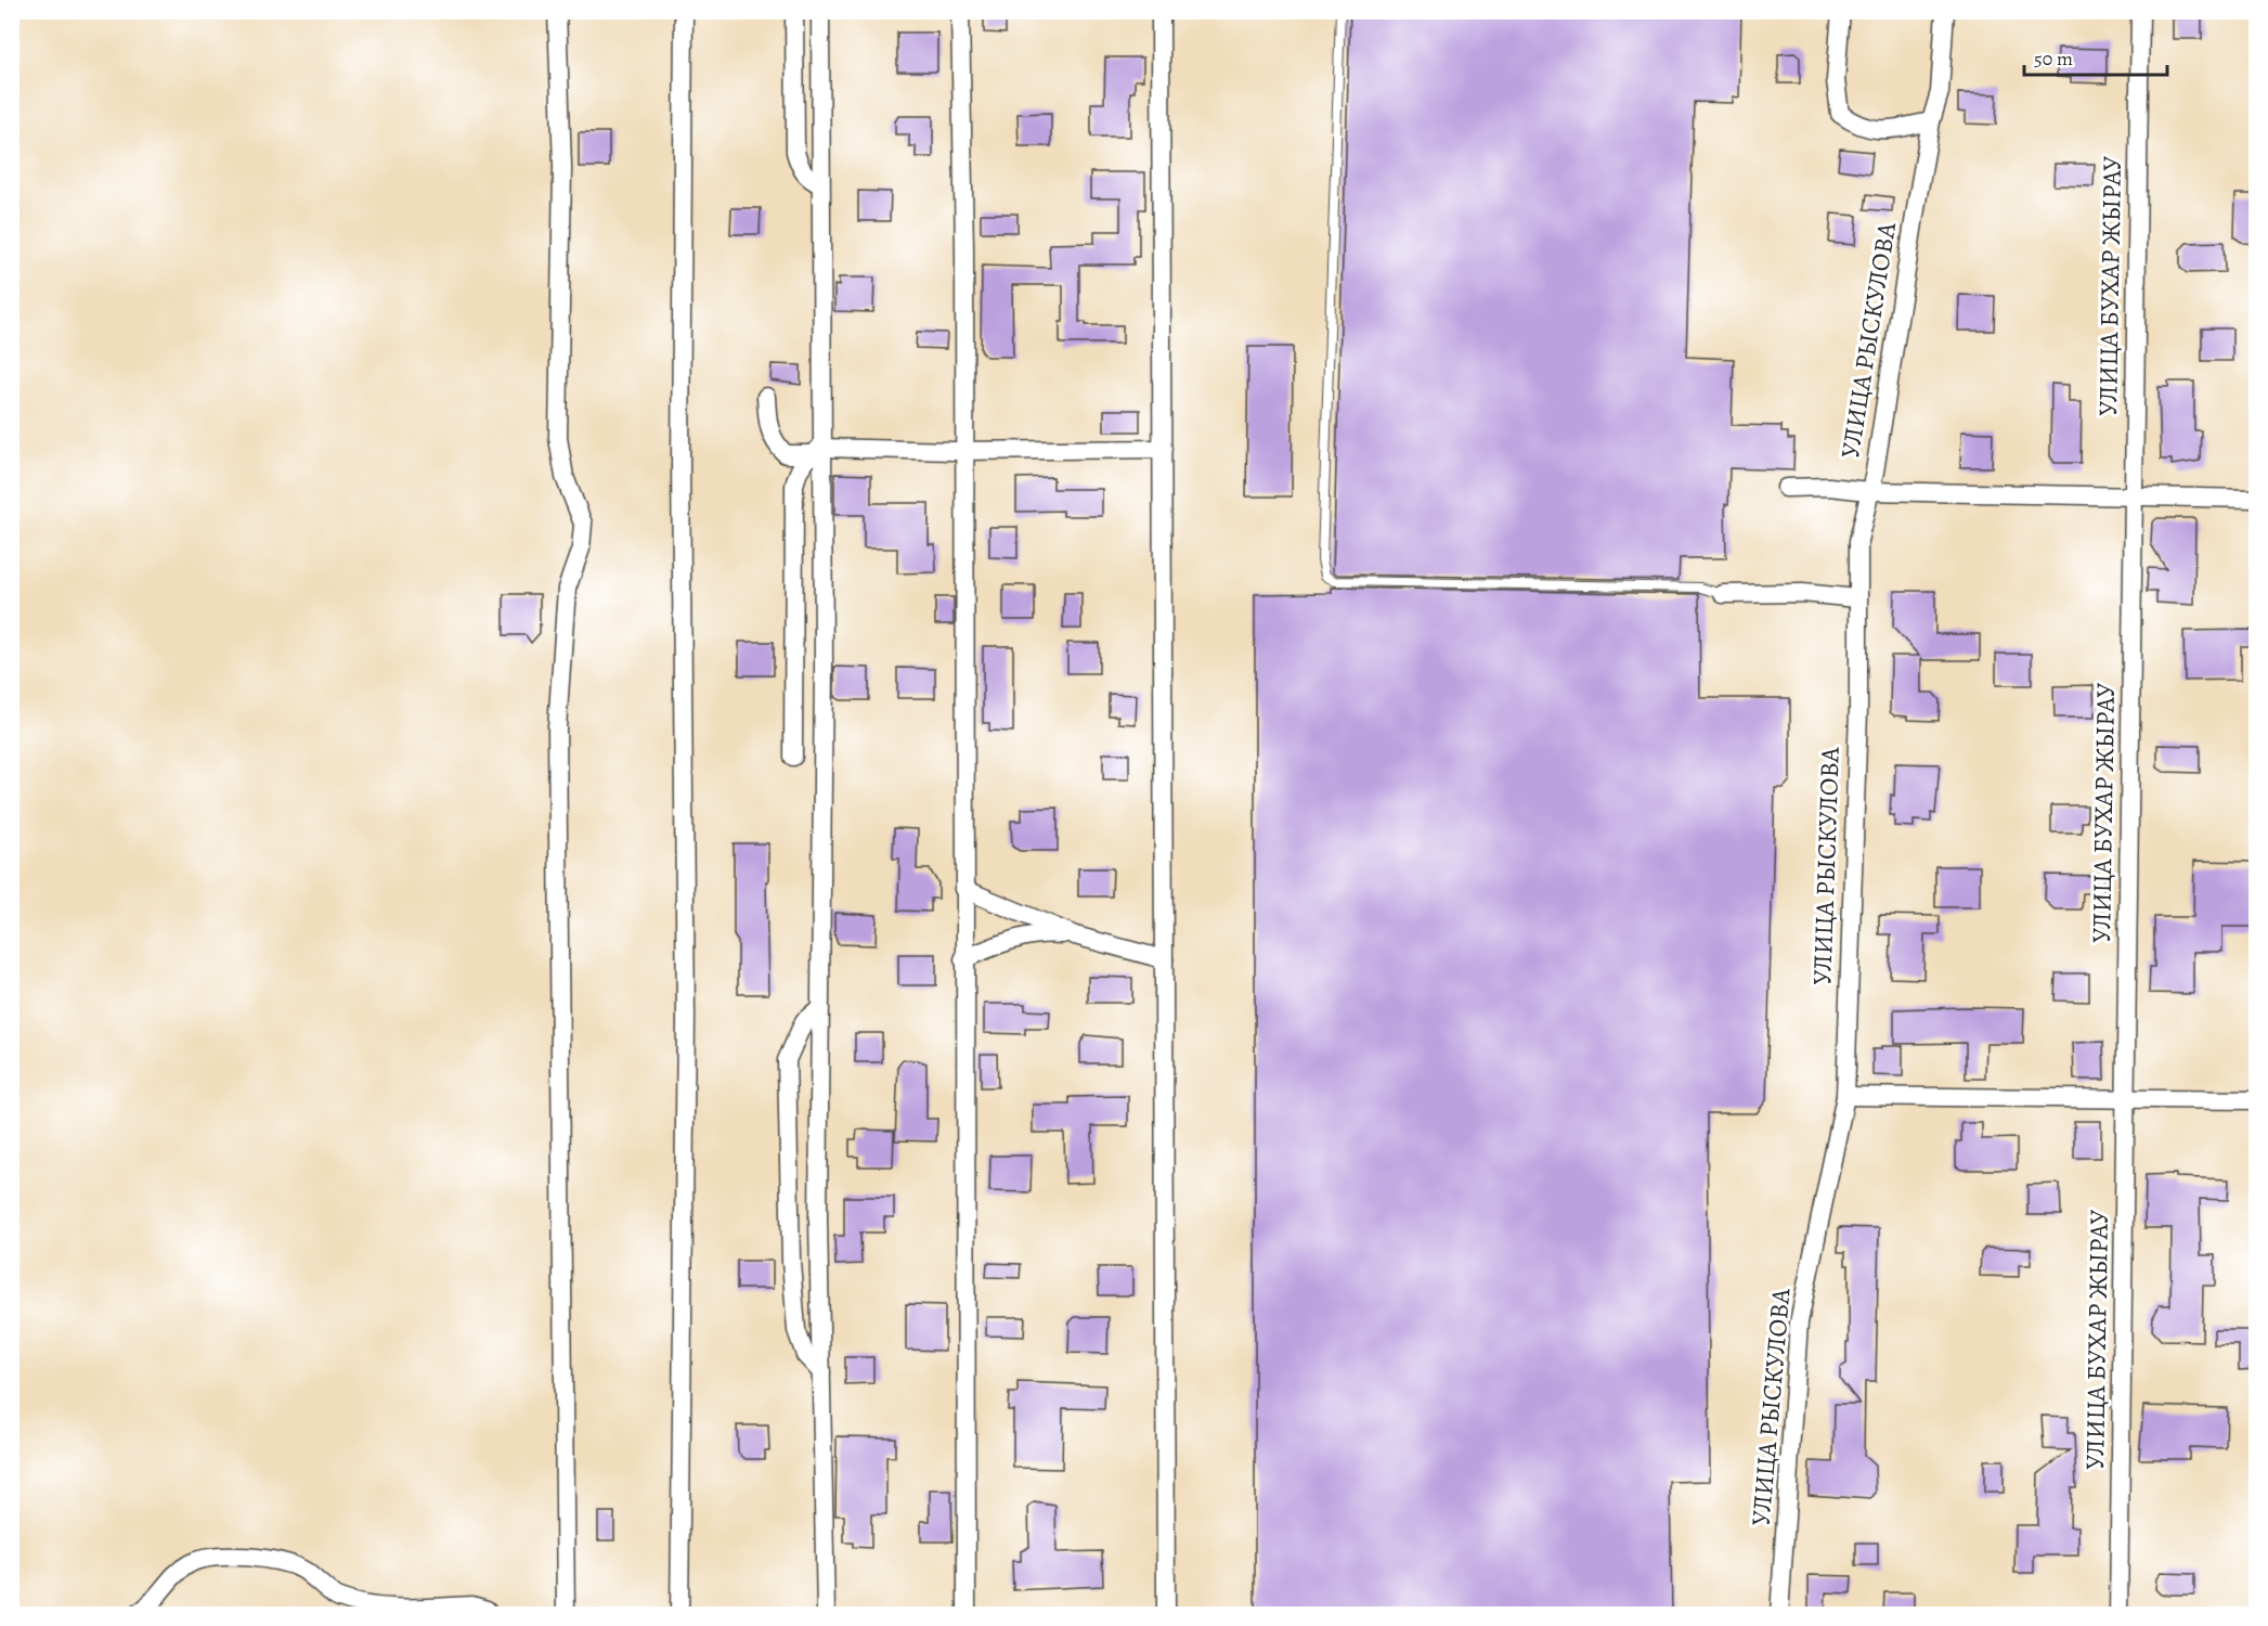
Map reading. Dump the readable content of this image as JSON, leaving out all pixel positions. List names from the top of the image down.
{
  "streets": {
    "street": ["УЛИЦА БУХАР ЖЫРАУ", "УЛИЦА РЫСКУЛОВА"]
  },
  "scale_bar": "50 m"
}
